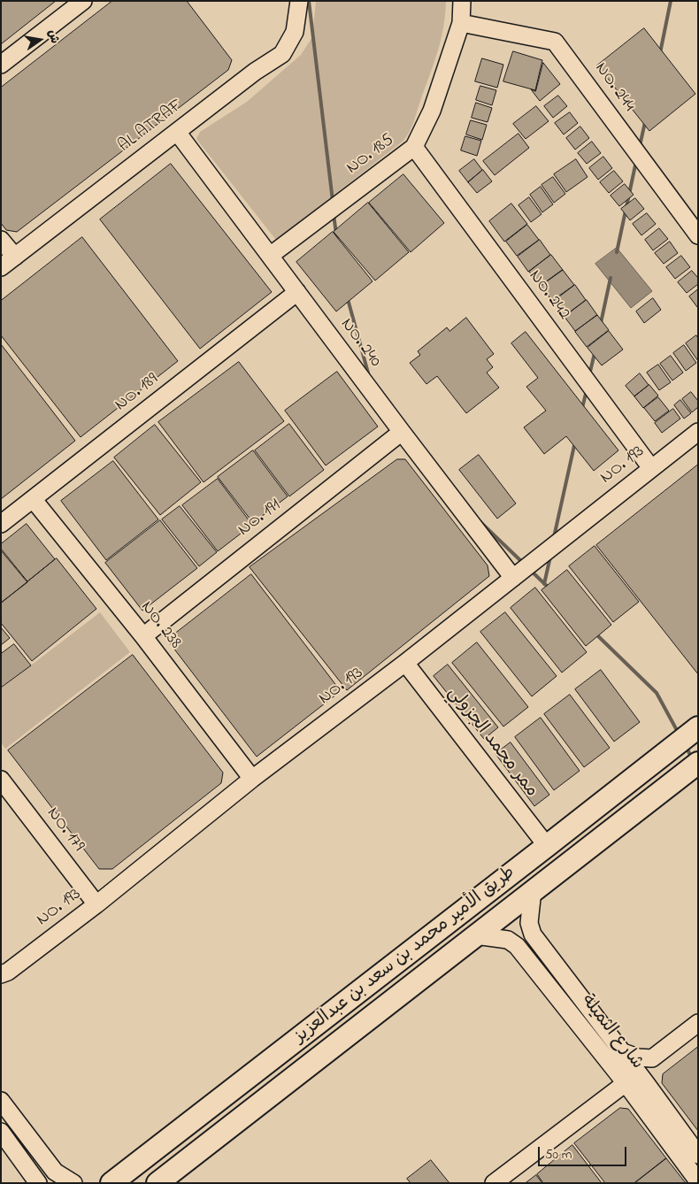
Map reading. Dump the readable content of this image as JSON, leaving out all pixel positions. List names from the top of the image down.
{
  "streets": {
    "main road": ["طريق الأمير محمد بن سعد بن عبدالعزيز"],
    "street": [
      "NO. 244",
      "AL ATRAF",
      "NO. 185",
      "NO. 242",
      "NO. 240",
      "NO. 189",
      "NO. 193",
      "NO. 191",
      "NO. 238",
      "ممر محمد الجزولي",
      "NO. 179",
      "شارع الثميلة"
    ]
  },
  "crossings": [
    ["NO. 244", "NO. 185"],
    ["AL ATRAF", "NO. 240"],
    ["NO. 185", "NO. 242"],
    ["NO. 185", "NO. 240"],
    ["NO. 242", "NO. 193"],
    ["NO. 240", "NO. 189"],
    ["NO. 240", "NO. 193"],
    ["NO. 240", "NO. 191"],
    ["NO. 189", "NO. 238"],
    ["NO. 193", "NO. 238"],
    ["NO. 193", "ممر محمد الجزولي"],
    ["NO. 193", "NO. 179"],
    ["NO. 191", "NO. 238"],
    ["ممر محمد الجزولي", "طريق الأمير محمد بن سعد بن عبدالعزيز"],
    ["طريق الأمير محمد بن سعد بن عبدالعزيز", "شارع الثميلة"]
  ],
  "scale_bar": "50 m",
  "north": "right"
}
